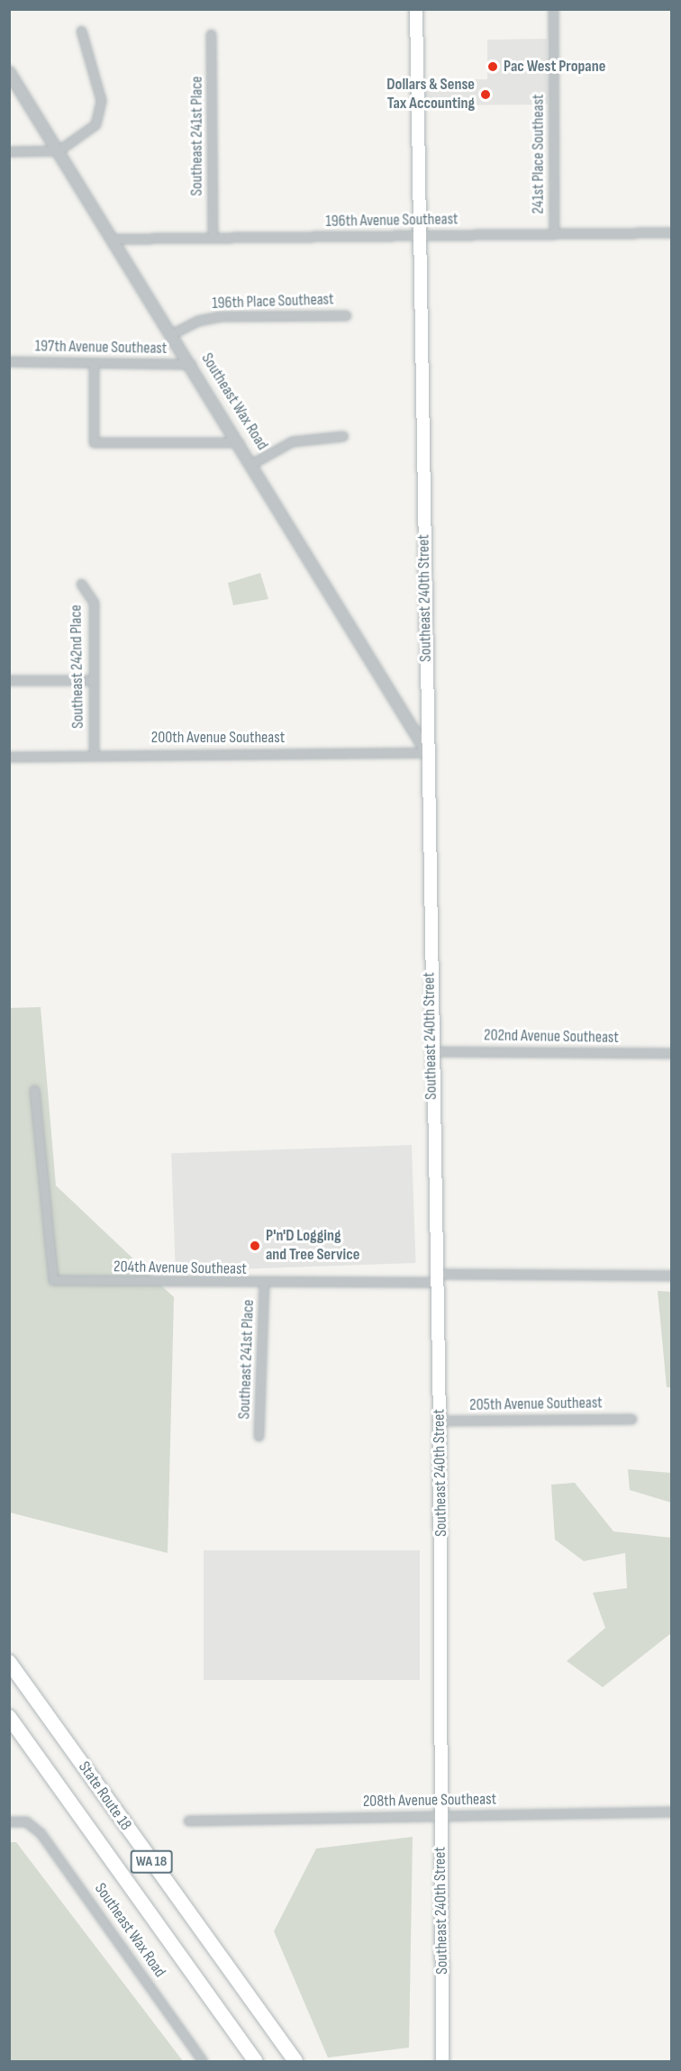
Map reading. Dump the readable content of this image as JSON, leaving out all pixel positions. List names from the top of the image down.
{
  "streets": {
    "highway": ["State Route 18", "WA 18"],
    "main road": ["Southeast 240th Street"],
    "street": [
      "Southeast 241st Place",
      "241st Place Southeast",
      "196th Avenue Southeast",
      "196th Place Southeast",
      "197th Avenue Southeast",
      "Southeast Wax Road",
      "Southeast 242nd Place",
      "200th Avenue Southeast",
      "202nd Avenue Southeast",
      "204th Avenue Southeast",
      "205th Avenue Southeast",
      "208th Avenue Southeast"
    ]
  },
  "crossings": [
    ["Southeast 241st Place", "196th Avenue Southeast"],
    ["Southeast 241st Place", "204th Avenue Southeast"],
    ["241st Place Southeast", "196th Avenue Southeast"],
    ["196th Avenue Southeast", "Southeast Wax Road"],
    ["196th Avenue Southeast", "Southeast 240th Street"],
    ["196th Place Southeast", "Southeast Wax Road"],
    ["197th Avenue Southeast", "Southeast Wax Road"],
    ["Southeast Wax Road", "Southeast 240th Street"],
    ["Southeast Wax Road", "200th Avenue Southeast"],
    ["Southeast 240th Street", "200th Avenue Southeast"],
    ["Southeast 240th Street", "202nd Avenue Southeast"],
    ["Southeast 240th Street", "204th Avenue Southeast"],
    ["Southeast 240th Street", "205th Avenue Southeast"],
    ["Southeast 240th Street", "208th Avenue Southeast"],
    ["Southeast 242nd Place", "200th Avenue Southeast"]
  ],
  "places": ["Pac West Propane", "Dollars & Sense Tax Accounting", "P'n'D Logging and Tree Service"]
}
